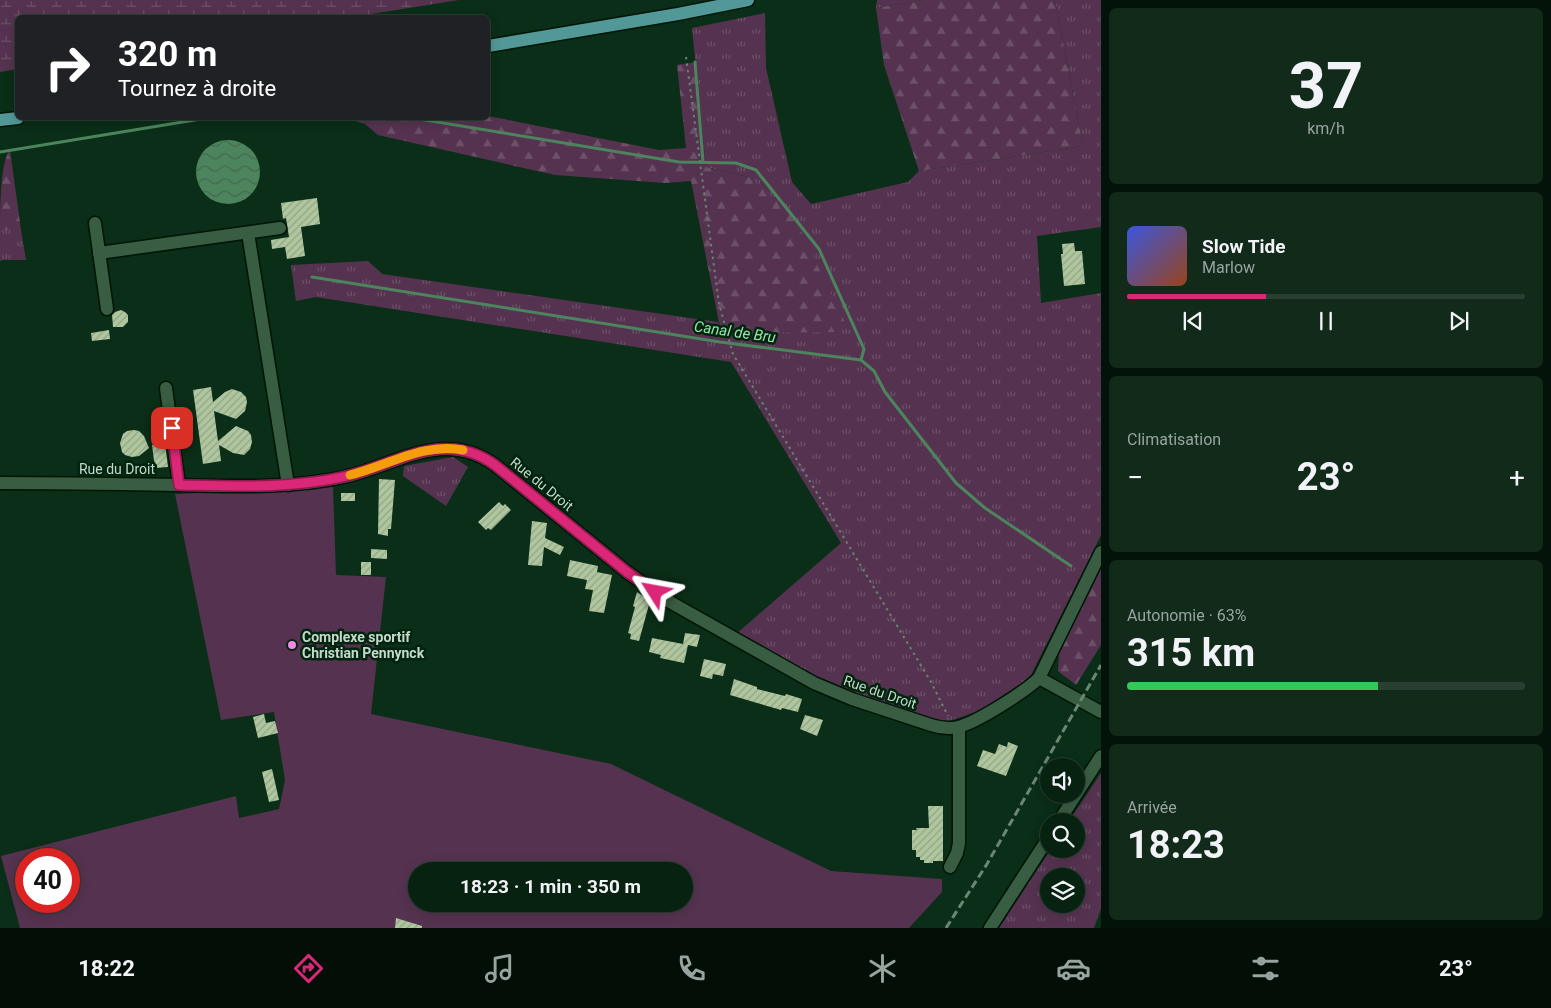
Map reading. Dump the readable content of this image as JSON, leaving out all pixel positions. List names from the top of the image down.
{
  "streets": {
    "street": ["Rue du Droit"]
  },
  "water": ["Canal de Bru"],
  "places": ["Complexe sportif Christian Pennynck"],
  "page": {
    "tile": [
      ["37", "km/h"],
      "Climatisation",
      ["Autonomie · 63%", "315 km"],
      ["Arrivée", "18:23"]
    ],
    "turn": ["320 m", "Tournez à droite"],
    "song": ["Slow Tide", "Marlow"],
    "heat": ["−", "23°", "+"],
    "limit": "40",
    "trip": "18:23 · 1 min · 350 m",
    "tabs": ["18:22", "23°"]
  }
}
